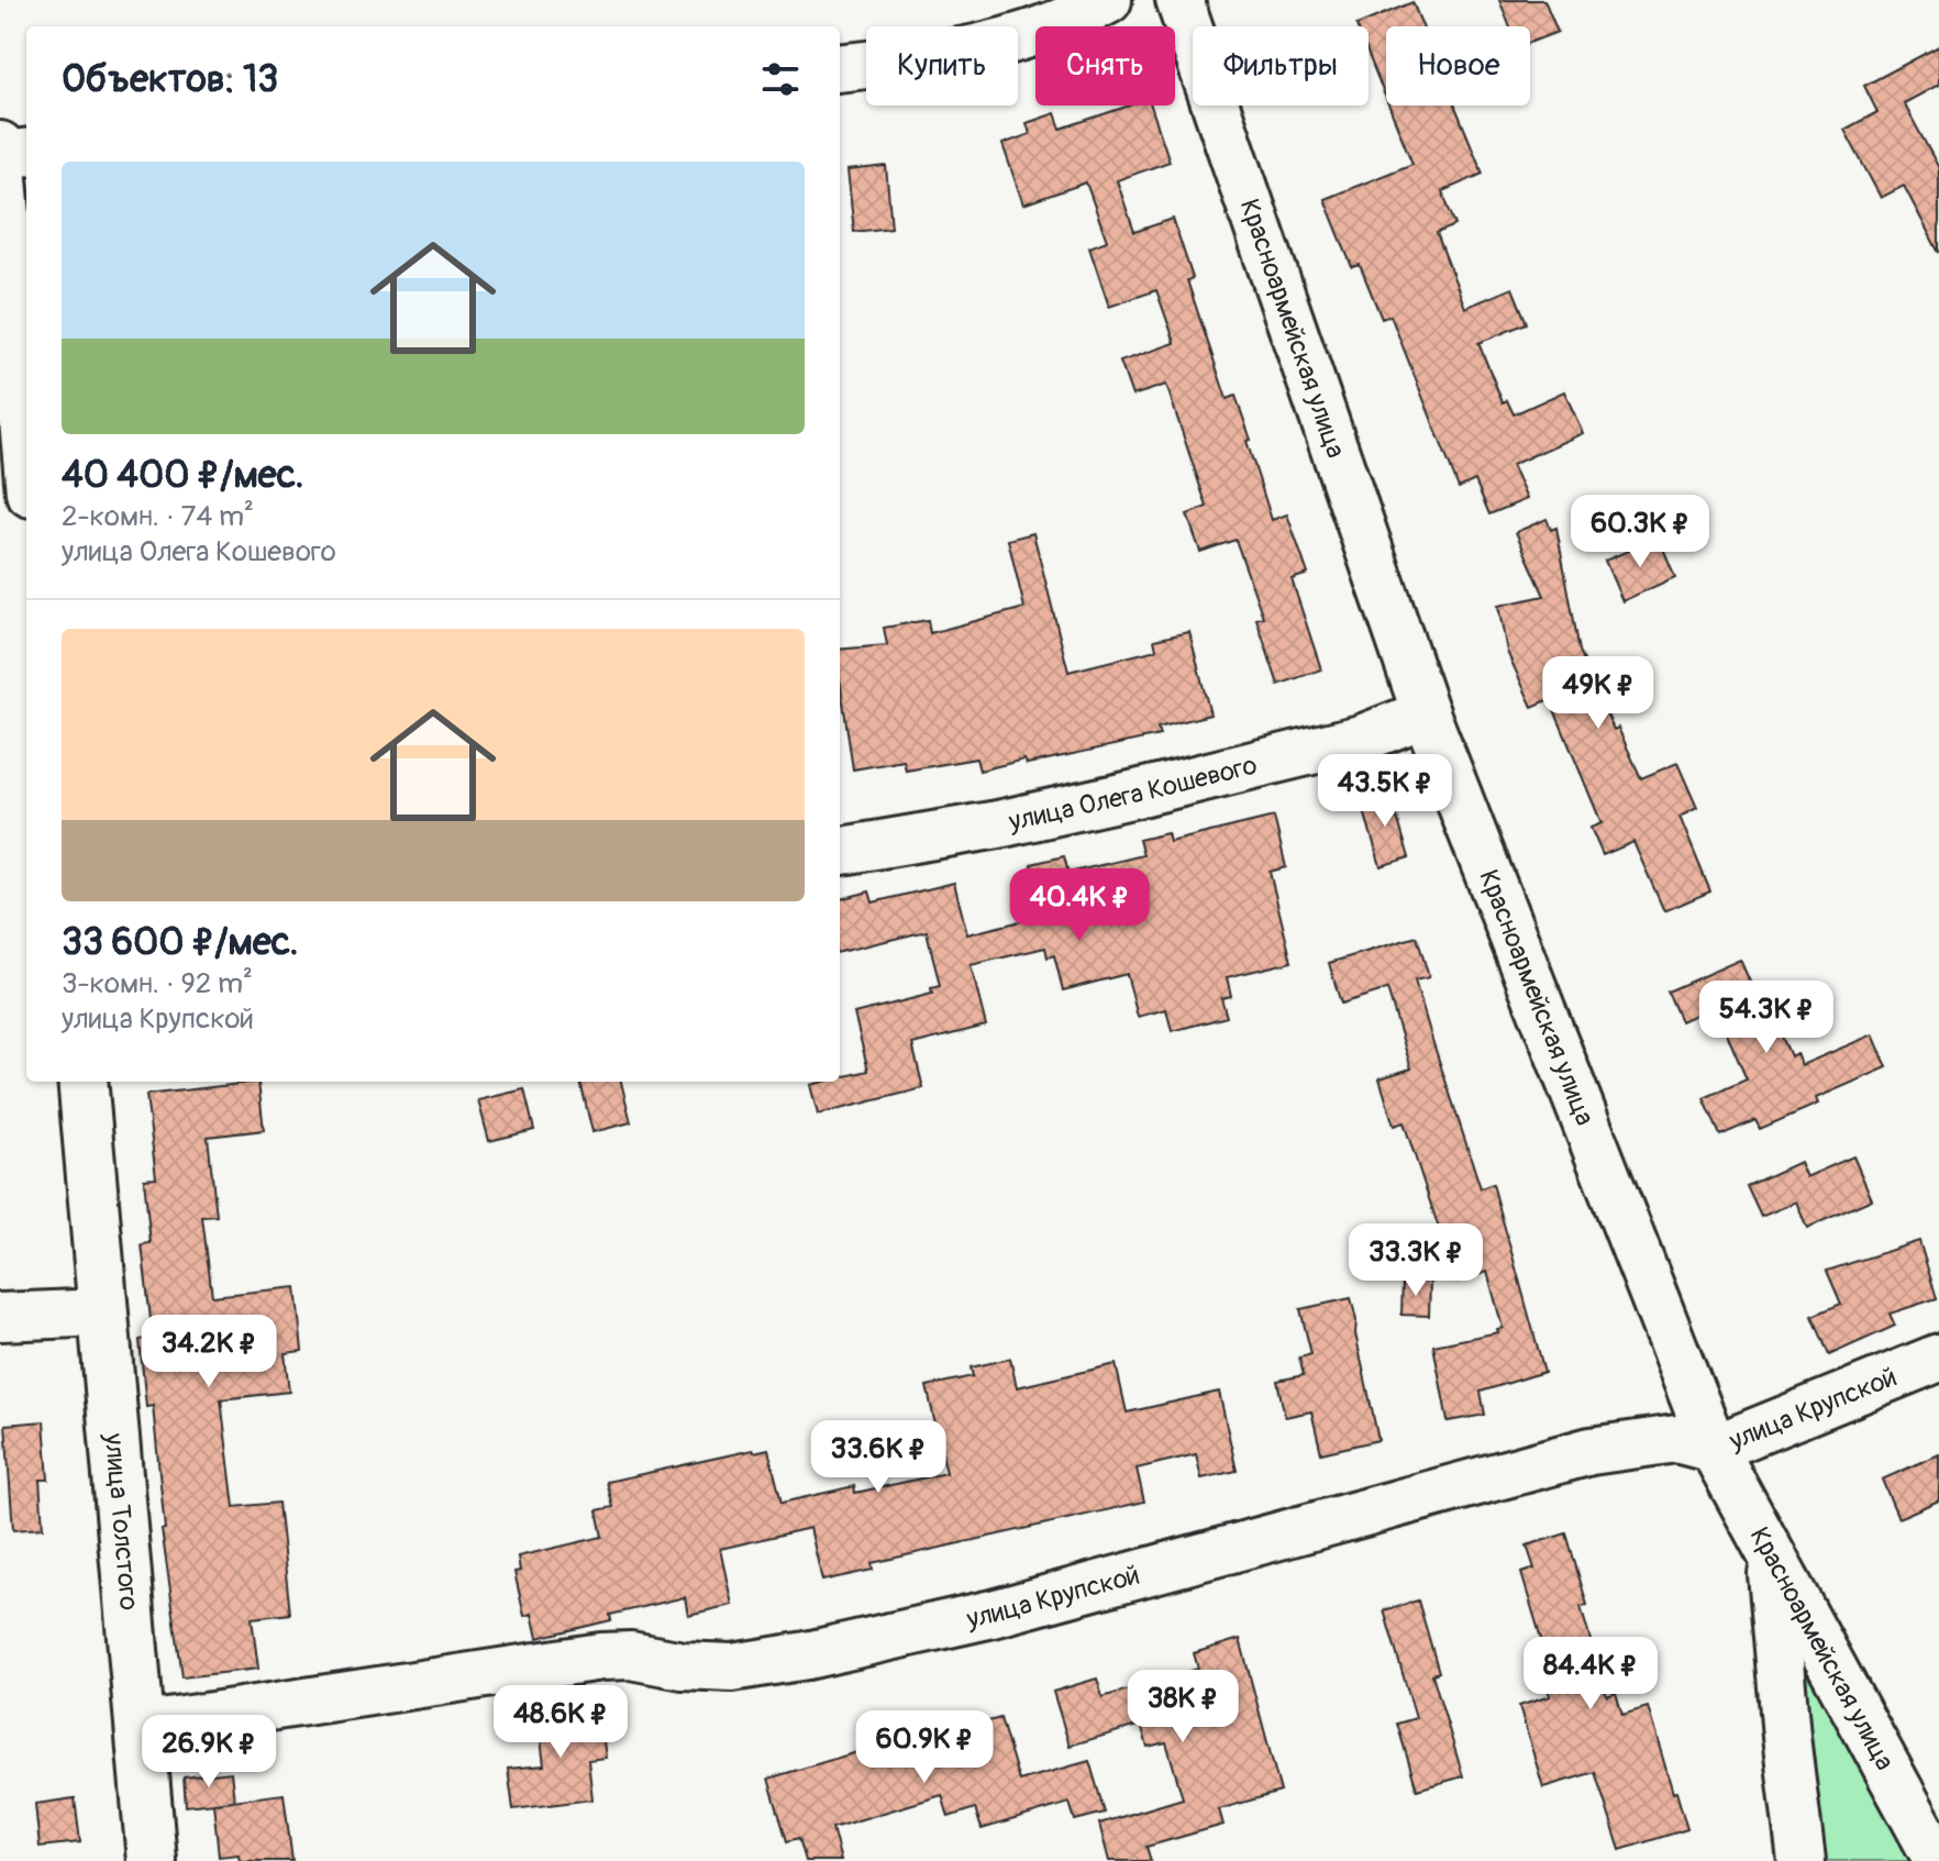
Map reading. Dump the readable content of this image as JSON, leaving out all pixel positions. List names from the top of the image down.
{
  "streets": {
    "main road": ["улица Толстого"],
    "street": ["Красноармейская улица", "улица Олега Кошевого", "улица Крупской"]
  },
  "crossings": [
    ["Красноармейская улица", "улица Олега Кошевого"],
    ["Красноармейская улица", "улица Крупской"],
    ["улица Крупской", "улица Толстого"]
  ],
  "page": {
    "chip": [
      "Купить",
      "Снять",
      "Фильтры",
      "Новое"
    ],
    "heading": "Объектов: 13",
    "list": [
      {
        "name": "40 400 ₽/мес.",
        "note": "2-комн. · 74 m² · улица Олега Кошевого"
      },
      {
        "name": "33 600 ₽/мес.",
        "note": "3-комн. · 92 m² · улица Крупской"
      }
    ],
    "price": [
      "60.3K ₽",
      "49K ₽",
      "43.5K ₽",
      "40.4K ₽",
      "54.3K ₽",
      "33.3K ₽",
      "34.2K ₽",
      "33.6K ₽",
      "84.4K ₽",
      "38K ₽",
      "48.6K ₽",
      "60.9K ₽",
      "26.9K ₽"
    ]
  }
}
